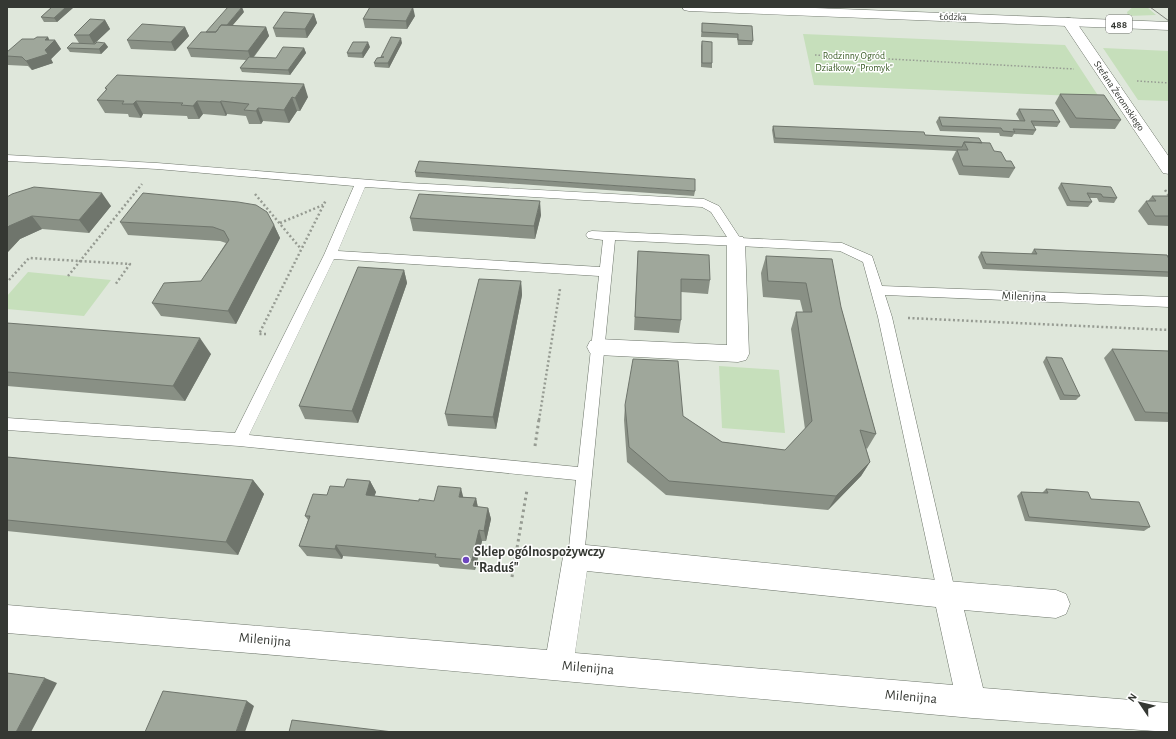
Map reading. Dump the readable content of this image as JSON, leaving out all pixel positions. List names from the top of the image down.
{
  "streets": {
    "street": [
      "Łódzka",
      "488",
      "Stefana Żeromskiego",
      "Milenijna"
    ]
  },
  "crossings": [
    ["Łódzka", "Stefana Żeromskiego"]
  ],
  "parks": ["Rodzinny Ogród Działkowy \"Promyk\""],
  "places": ["Sklep ogólnospożywczy \"Raduś\""],
  "north": "top left"
}
